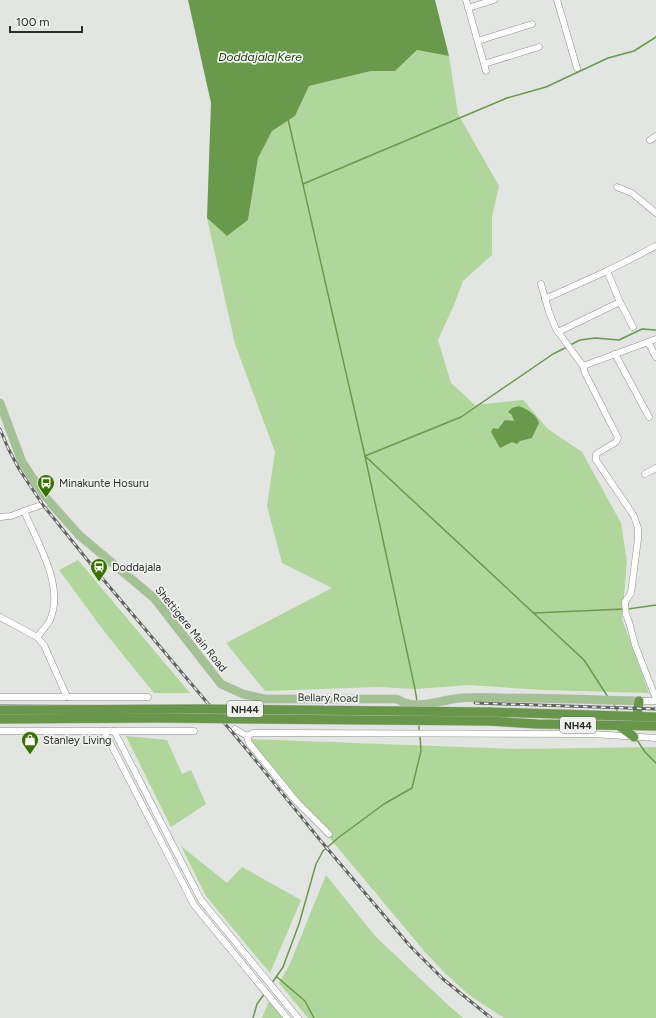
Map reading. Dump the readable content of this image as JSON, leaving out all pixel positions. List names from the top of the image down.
{
  "streets": {
    "highway": ["Bellary Road", "NH44"],
    "main road": ["Shettigere Main Road"]
  },
  "crossings": [
    ["Bellary Road", "NH44"]
  ],
  "water": ["Doddajala Kere"],
  "places": {
    "bus stop": ["Minakunte Hosuru"],
    "station": ["Doddajala"],
    "shop": ["Stanley Living"]
  },
  "scale_bar": "100 m"
}
